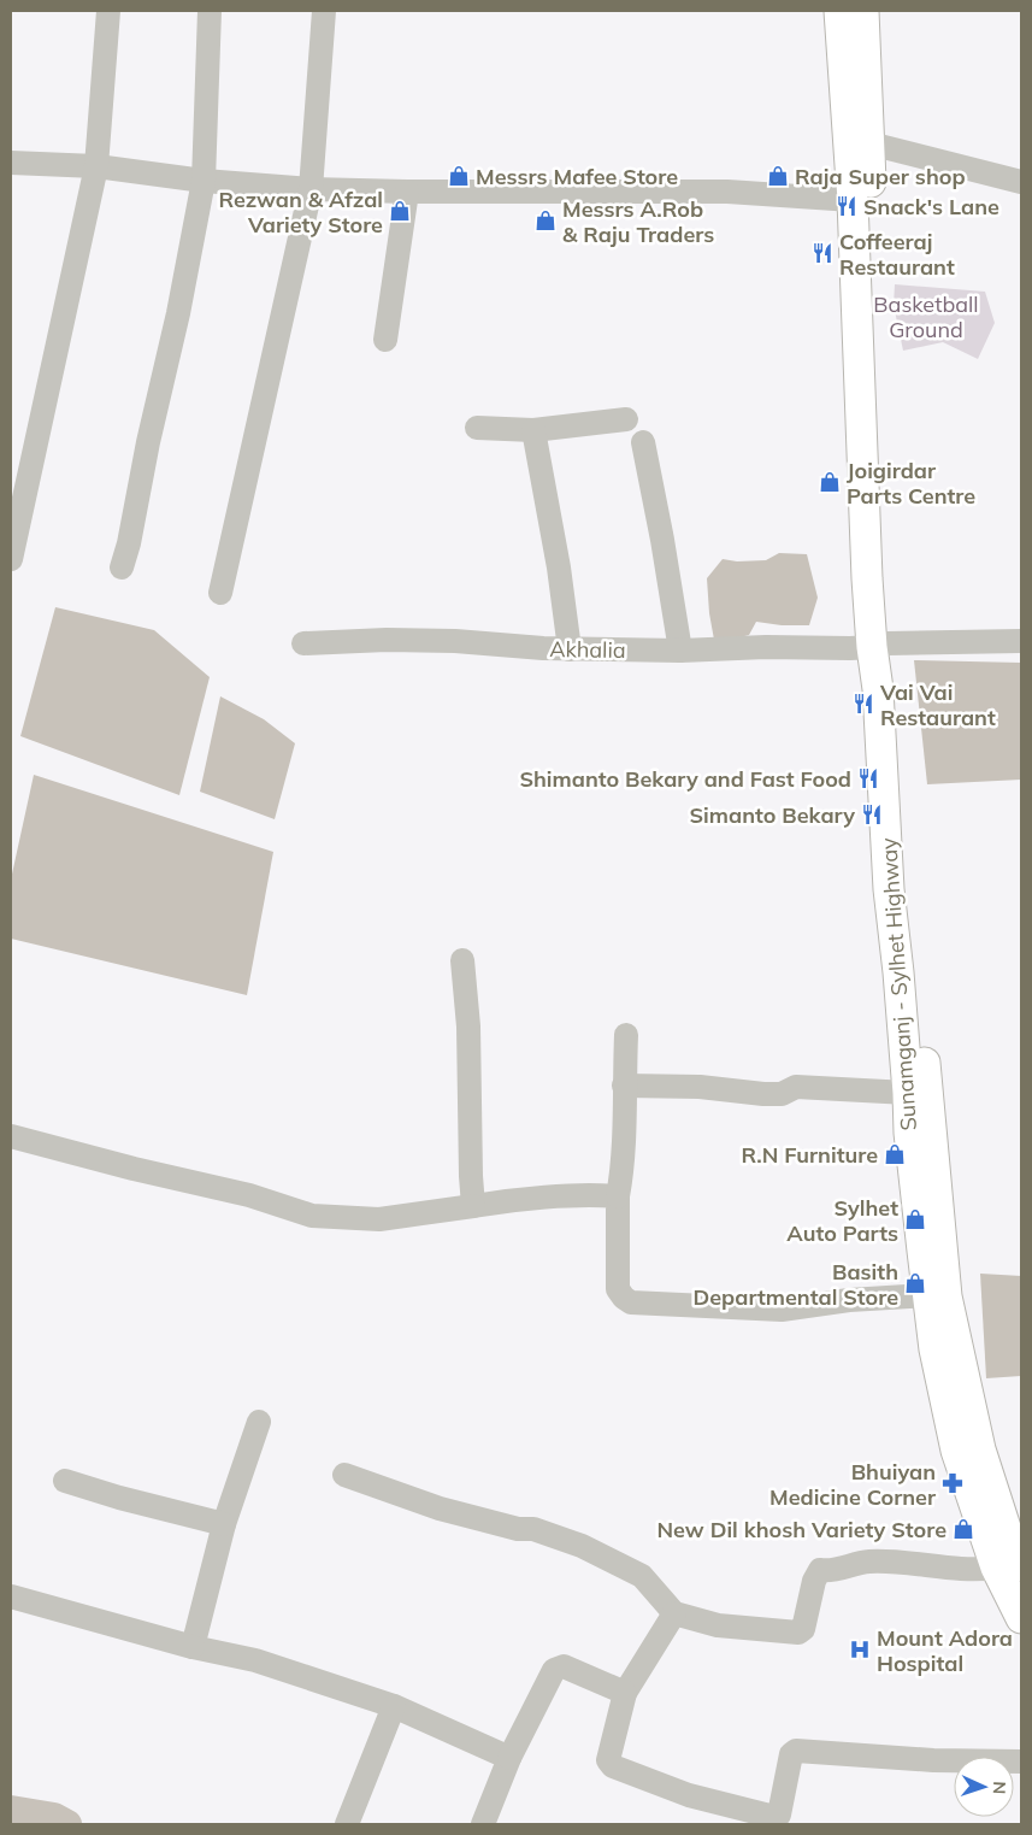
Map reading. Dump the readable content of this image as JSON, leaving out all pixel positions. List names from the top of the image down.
{
  "streets": {
    "main road": ["Sunamganj - Sylhet Highway"],
    "street": ["Akhalia"]
  },
  "crossings": [
    ["Akhalia", "Sunamganj - Sylhet Highway"]
  ],
  "parks": ["Basketball Ground"],
  "places": {
    "shop": [
      "Messrs Mafee Store",
      "Raja Super shop",
      "Rezwan & Afzal Variety Store",
      "Messrs A.Rob & Raju Traders",
      "Joigirdar Parts Centre",
      "R.N Furniture",
      "Sylhet Auto Parts",
      "Basith Departmental Store",
      "New Dil khosh Variety Store"
    ],
    "restaurant": [
      "Snack's Lane",
      "Coffeeraj Restaurant",
      "Vai Vai Restaurant",
      "Shimanto Bekary and Fast Food",
      "Simanto Bekary"
    ],
    "pharmacy": ["Bhuiyan Medicine Corner"],
    "hospital": ["Mount Adora Hospital"]
  },
  "north": "right"
}
